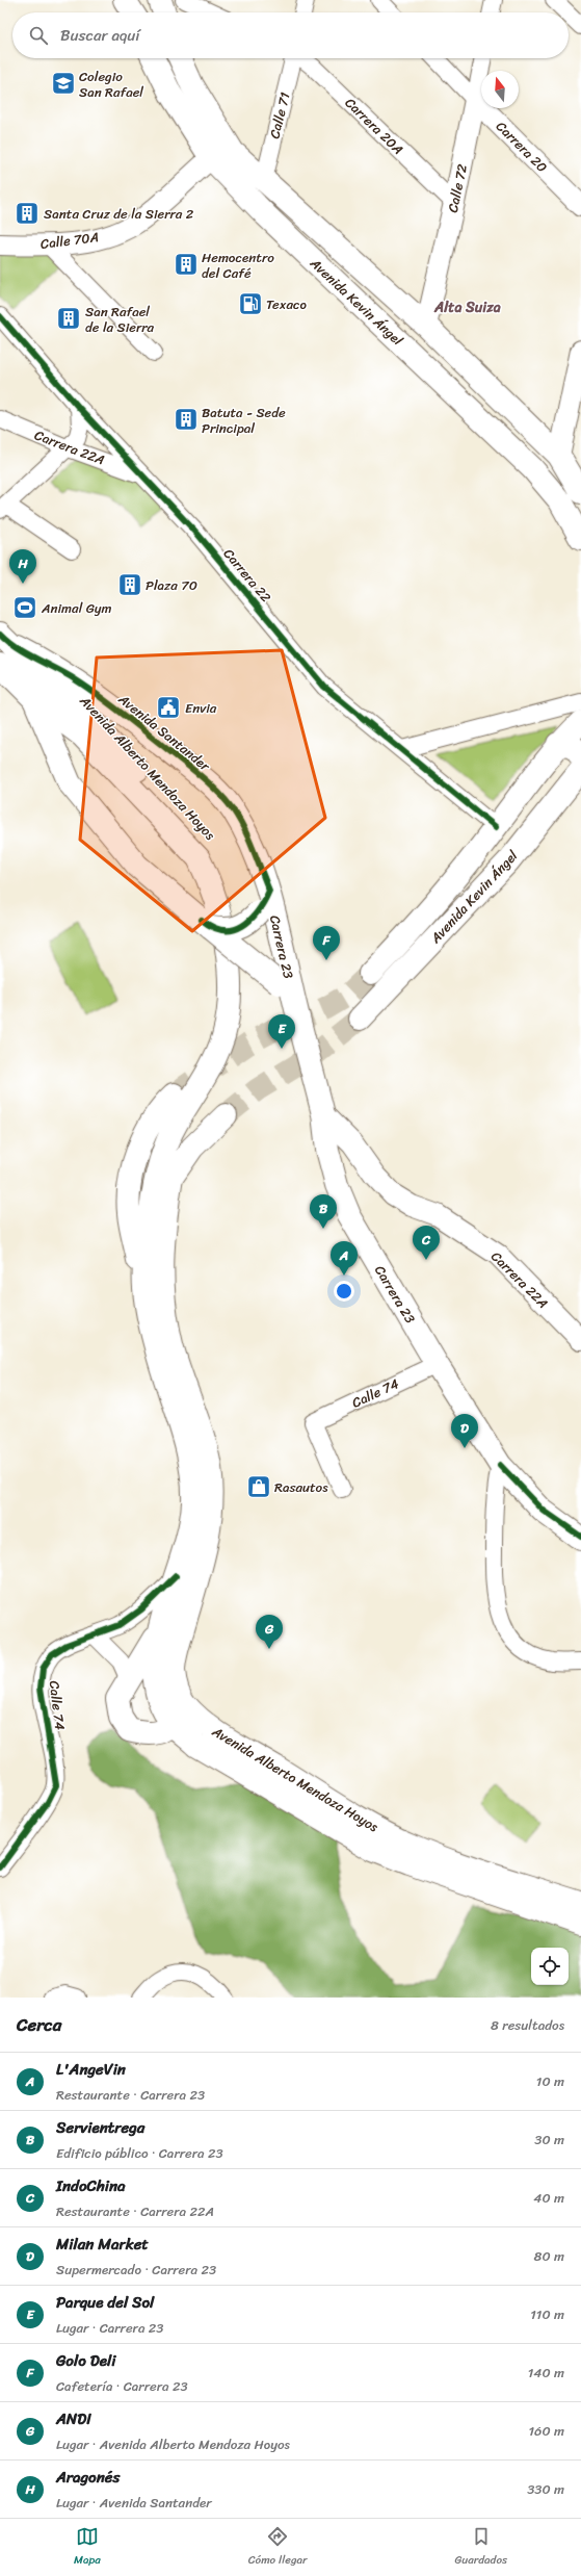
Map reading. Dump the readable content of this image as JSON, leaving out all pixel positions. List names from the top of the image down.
{
  "streets": {
    "main road": [
      "Avenida Kevin Ángel",
      "Avenida Santander",
      "Avenida Alberto Mendoza Hoyos",
      "Carrera 23"
    ],
    "street": [
      "Calle 71",
      "Carrera 20A",
      "Carrera 20",
      "Calle 72",
      "Calle 70A",
      "Carrera 22A",
      "Carrera 22",
      "Calle 74"
    ]
  },
  "crossings": [
    ["Calle 71", "Avenida Kevin Ángel"],
    ["Carrera 20A", "Calle 72"],
    ["Carrera 20", "Calle 72"],
    ["Calle 72", "Avenida Kevin Ángel"],
    ["Calle 70A", "Avenida Kevin Ángel"],
    ["Avenida Kevin Ángel", "Carrera 22"],
    ["Carrera 22A", "Carrera 22"],
    ["Carrera 22A", "Carrera 23"],
    ["Avenida Santander", "Avenida Alberto Mendoza Hoyos"],
    ["Avenida Santander", "Carrera 23"],
    ["Avenida Alberto Mendoza Hoyos", "Calle 74"],
    ["Carrera 23", "Calle 74"]
  ],
  "districts": ["Alta Suiza"],
  "places": {
    "school or university": ["Colegio San Rafael"],
    "building": [
      "Santa Cruz de la Sierra 2",
      "Hemocentro del Café",
      "San Rafael de la Sierra",
      "Batuta - Sede Principal",
      "Plaza 70"
    ],
    "fuel station": ["Texaco"],
    "sports": ["Animal Gym"],
    "public building": ["Envia"],
    "shop": ["Rasautos"]
  },
  "north": "top",
  "page": {
    "search": "Buscar aquí",
    "pins": [
      "H",
      "F",
      "E",
      "B",
      "C",
      "A",
      "D",
      "G"
    ],
    "heading": ["Cerca", "8 resultados"],
    "list": [
      {
        "mark": "A",
        "name": "L'AngeVin",
        "note": "Restaurante · Carrera 23",
        "value": "10 m"
      },
      {
        "mark": "B",
        "name": "Servientrega",
        "note": "Edificio público · Carrera 23",
        "value": "30 m"
      },
      {
        "mark": "C",
        "name": "IndoChina",
        "note": "Restaurante · Carrera 22A",
        "value": "40 m"
      },
      {
        "mark": "D",
        "name": "Milan Market",
        "note": "Supermercado · Carrera 23",
        "value": "80 m"
      },
      {
        "mark": "E",
        "name": "Parque del Sol",
        "note": "Lugar · Carrera 23",
        "value": "110 m"
      },
      {
        "mark": "F",
        "name": "Golo Deli",
        "note": "Cafetería · Carrera 23",
        "value": "140 m"
      },
      {
        "mark": "G",
        "name": "ANDI",
        "note": "Lugar · Avenida Alberto Mendoza Hoyos",
        "value": "160 m"
      },
      {
        "mark": "H",
        "name": "Aragonés",
        "note": "Lugar · Avenida Santander",
        "value": "330 m"
      }
    ],
    "nav": ["Mapa", "Cómo llegar", "Guardados"]
  }
}
